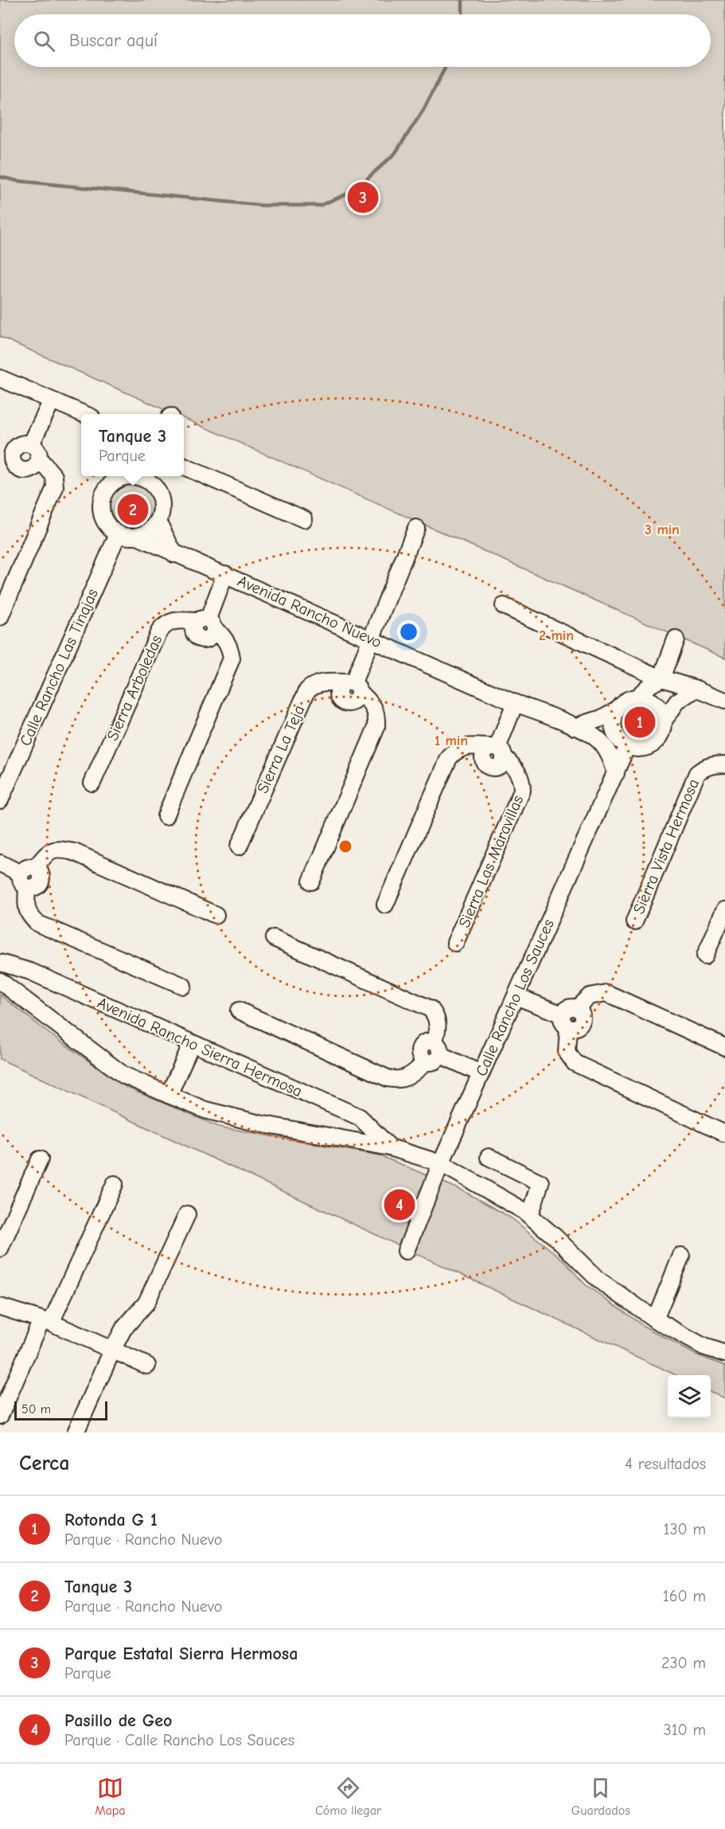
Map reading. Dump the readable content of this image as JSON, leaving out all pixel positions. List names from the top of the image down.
{
  "streets": {
    "street": [
      "Avenida Rancho Nuevo",
      "Calle Rancho Las Tinajas",
      "Sierra Arboledas",
      "Sierra La Teja",
      "Sierra Vista Hermosa",
      "Sierra Las Maravillas",
      "Calle Rancho Los Sauces",
      "Avenida Rancho Sierra Hermosa"
    ]
  },
  "crossings": [
    ["Avenida Rancho Nuevo", "Calle Rancho Las Tinajas"],
    ["Calle Rancho Los Sauces", "Avenida Rancho Sierra Hermosa"]
  ],
  "scale_bar": "50 m",
  "page": {
    "search": "Buscar aquí",
    "pins": [
      "3",
      "2",
      "1",
      "4"
    ],
    "popup": ["Tanque 3", "Parque"],
    "scale": "50 m",
    "heading": ["Cerca", "4 resultados"],
    "list": [
      {
        "mark": "1",
        "name": "Rotonda G 1",
        "note": "Parque · Rancho Nuevo",
        "value": "130 m"
      },
      {
        "mark": "2",
        "name": "Tanque 3",
        "note": "Parque · Rancho Nuevo",
        "value": "160 m"
      },
      {
        "mark": "3",
        "name": "Parque Estatal Sierra Hermosa",
        "note": "Parque",
        "value": "230 m"
      },
      {
        "mark": "4",
        "name": "Pasillo de Geo",
        "note": "Parque · Calle Rancho Los Sauces",
        "value": "310 m"
      }
    ],
    "nav": ["Mapa", "Cómo llegar", "Guardados"]
  },
  "rings": ["3 min", "2 min", "1 min"]
}
